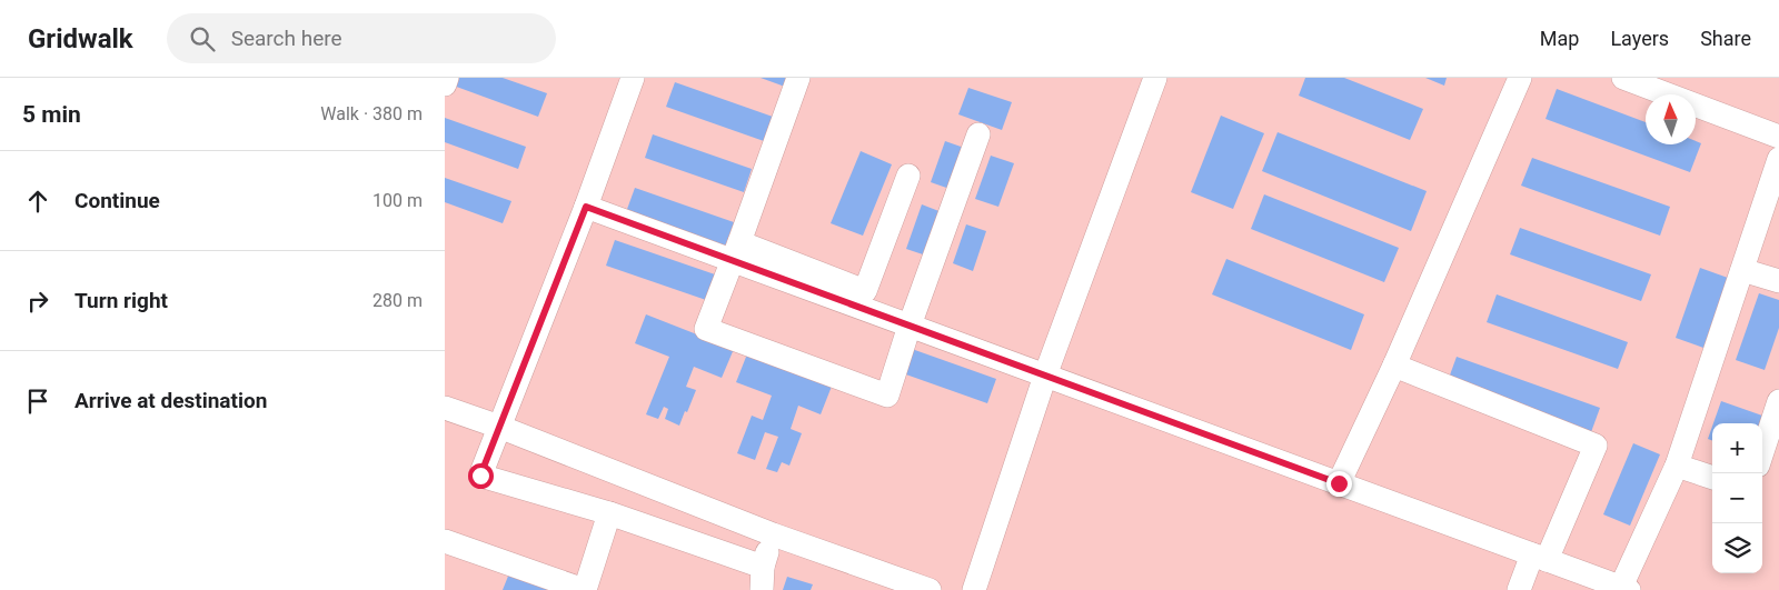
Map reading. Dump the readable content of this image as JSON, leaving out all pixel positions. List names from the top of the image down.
{
  "north": "top",
  "page": {
    "header": "Gridwalk",
    "search": "Search here",
    "nav": ["Map", "Layers", "Share"],
    "heading": ["5 min", "Walk · 380 m"],
    "list": [
      ["Continue", "100 m"],
      ["Turn right", "280 m"],
      "Arrive at destination"
    ],
    "map_buttons": ["+", "−"]
  }
}
